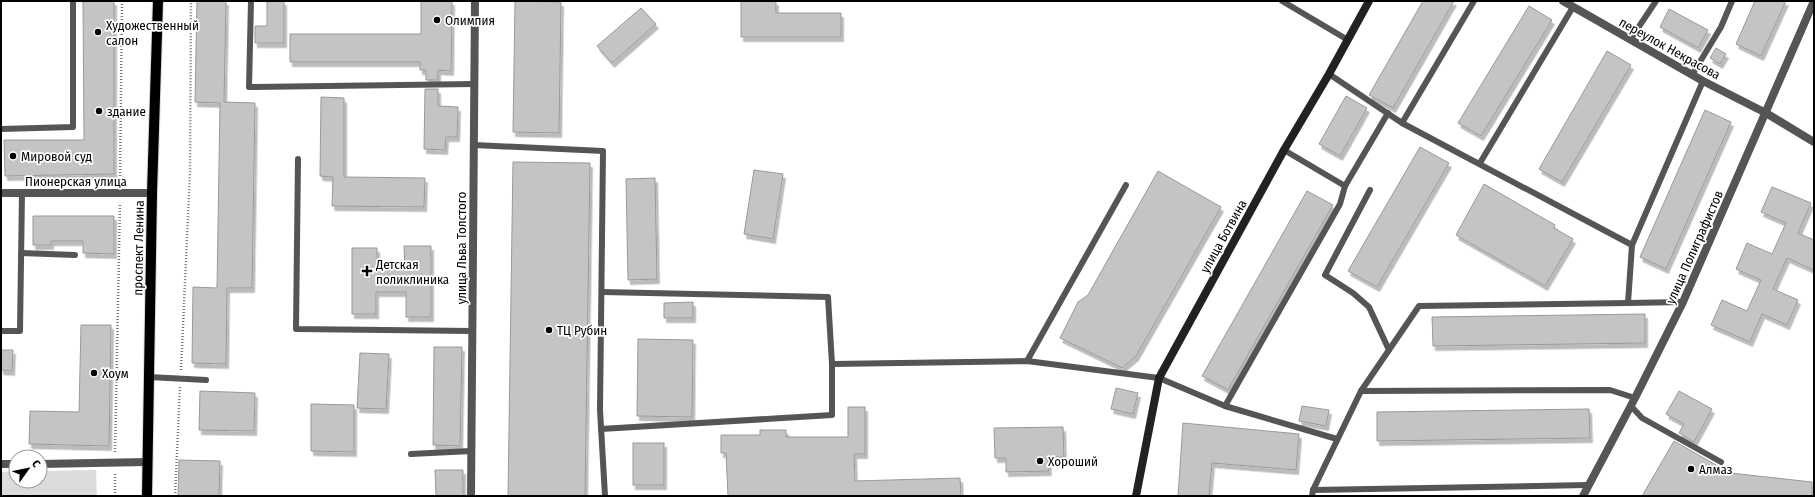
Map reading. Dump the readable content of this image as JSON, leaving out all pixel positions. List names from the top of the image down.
{
  "streets": {
    "main road": ["улица Ботвина", "проспект Ленина"],
    "street": [
      "переулок Некрасова",
      "Пионерская улица",
      "улица Полиграфистов",
      "улица Льва Толстого"
    ]
  },
  "crossings": [
    ["переулок Некрасова", "улица Полиграфистов"],
    ["Пионерская улица", "проспект Ленина"]
  ],
  "places": {
    "other": [
      "Олимпия",
      "Художественный салон",
      "здание",
      "Мировой суд",
      "ТЦ Рубин",
      "Хоум",
      "Хороший",
      "Алмаз"
    ],
    "health": ["Детская поликлиника"]
  },
  "north": "top right"
}
